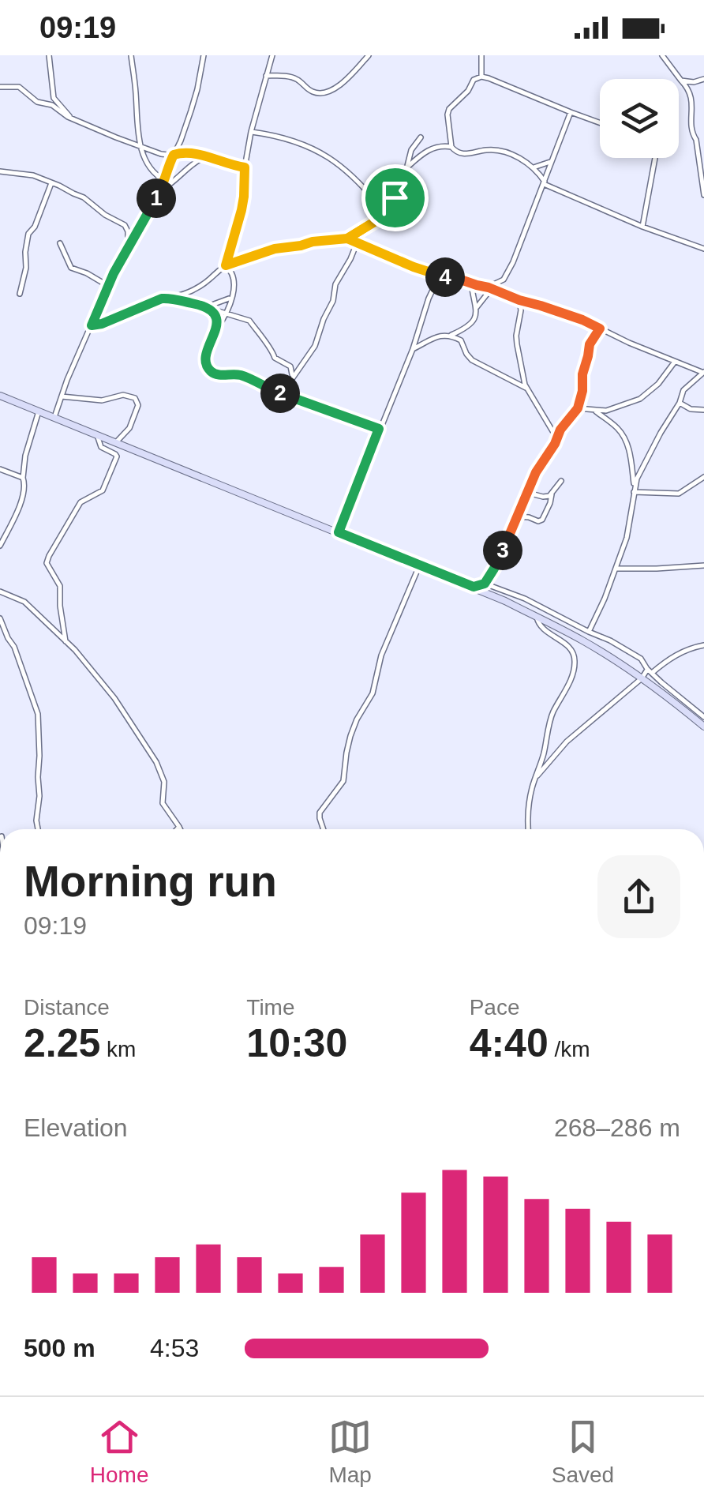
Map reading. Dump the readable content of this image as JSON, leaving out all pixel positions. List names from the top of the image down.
{
  "page": {
    "status": "09:19",
    "pins": [
      "1",
      "4",
      "2",
      "3"
    ],
    "heading": ["Morning run", "09:19"],
    "stats": [
      ["Distance", "2.25 km"],
      ["Time", "10:30"],
      ["Pace", "4:40 /km"]
    ],
    "chart": ["Elevation", "268–286 m"],
    "list": [
      {
        "name": "500 m",
        "note": "4:53"
      }
    ],
    "tabs": ["Home", "Map", "Saved"]
  }
}
